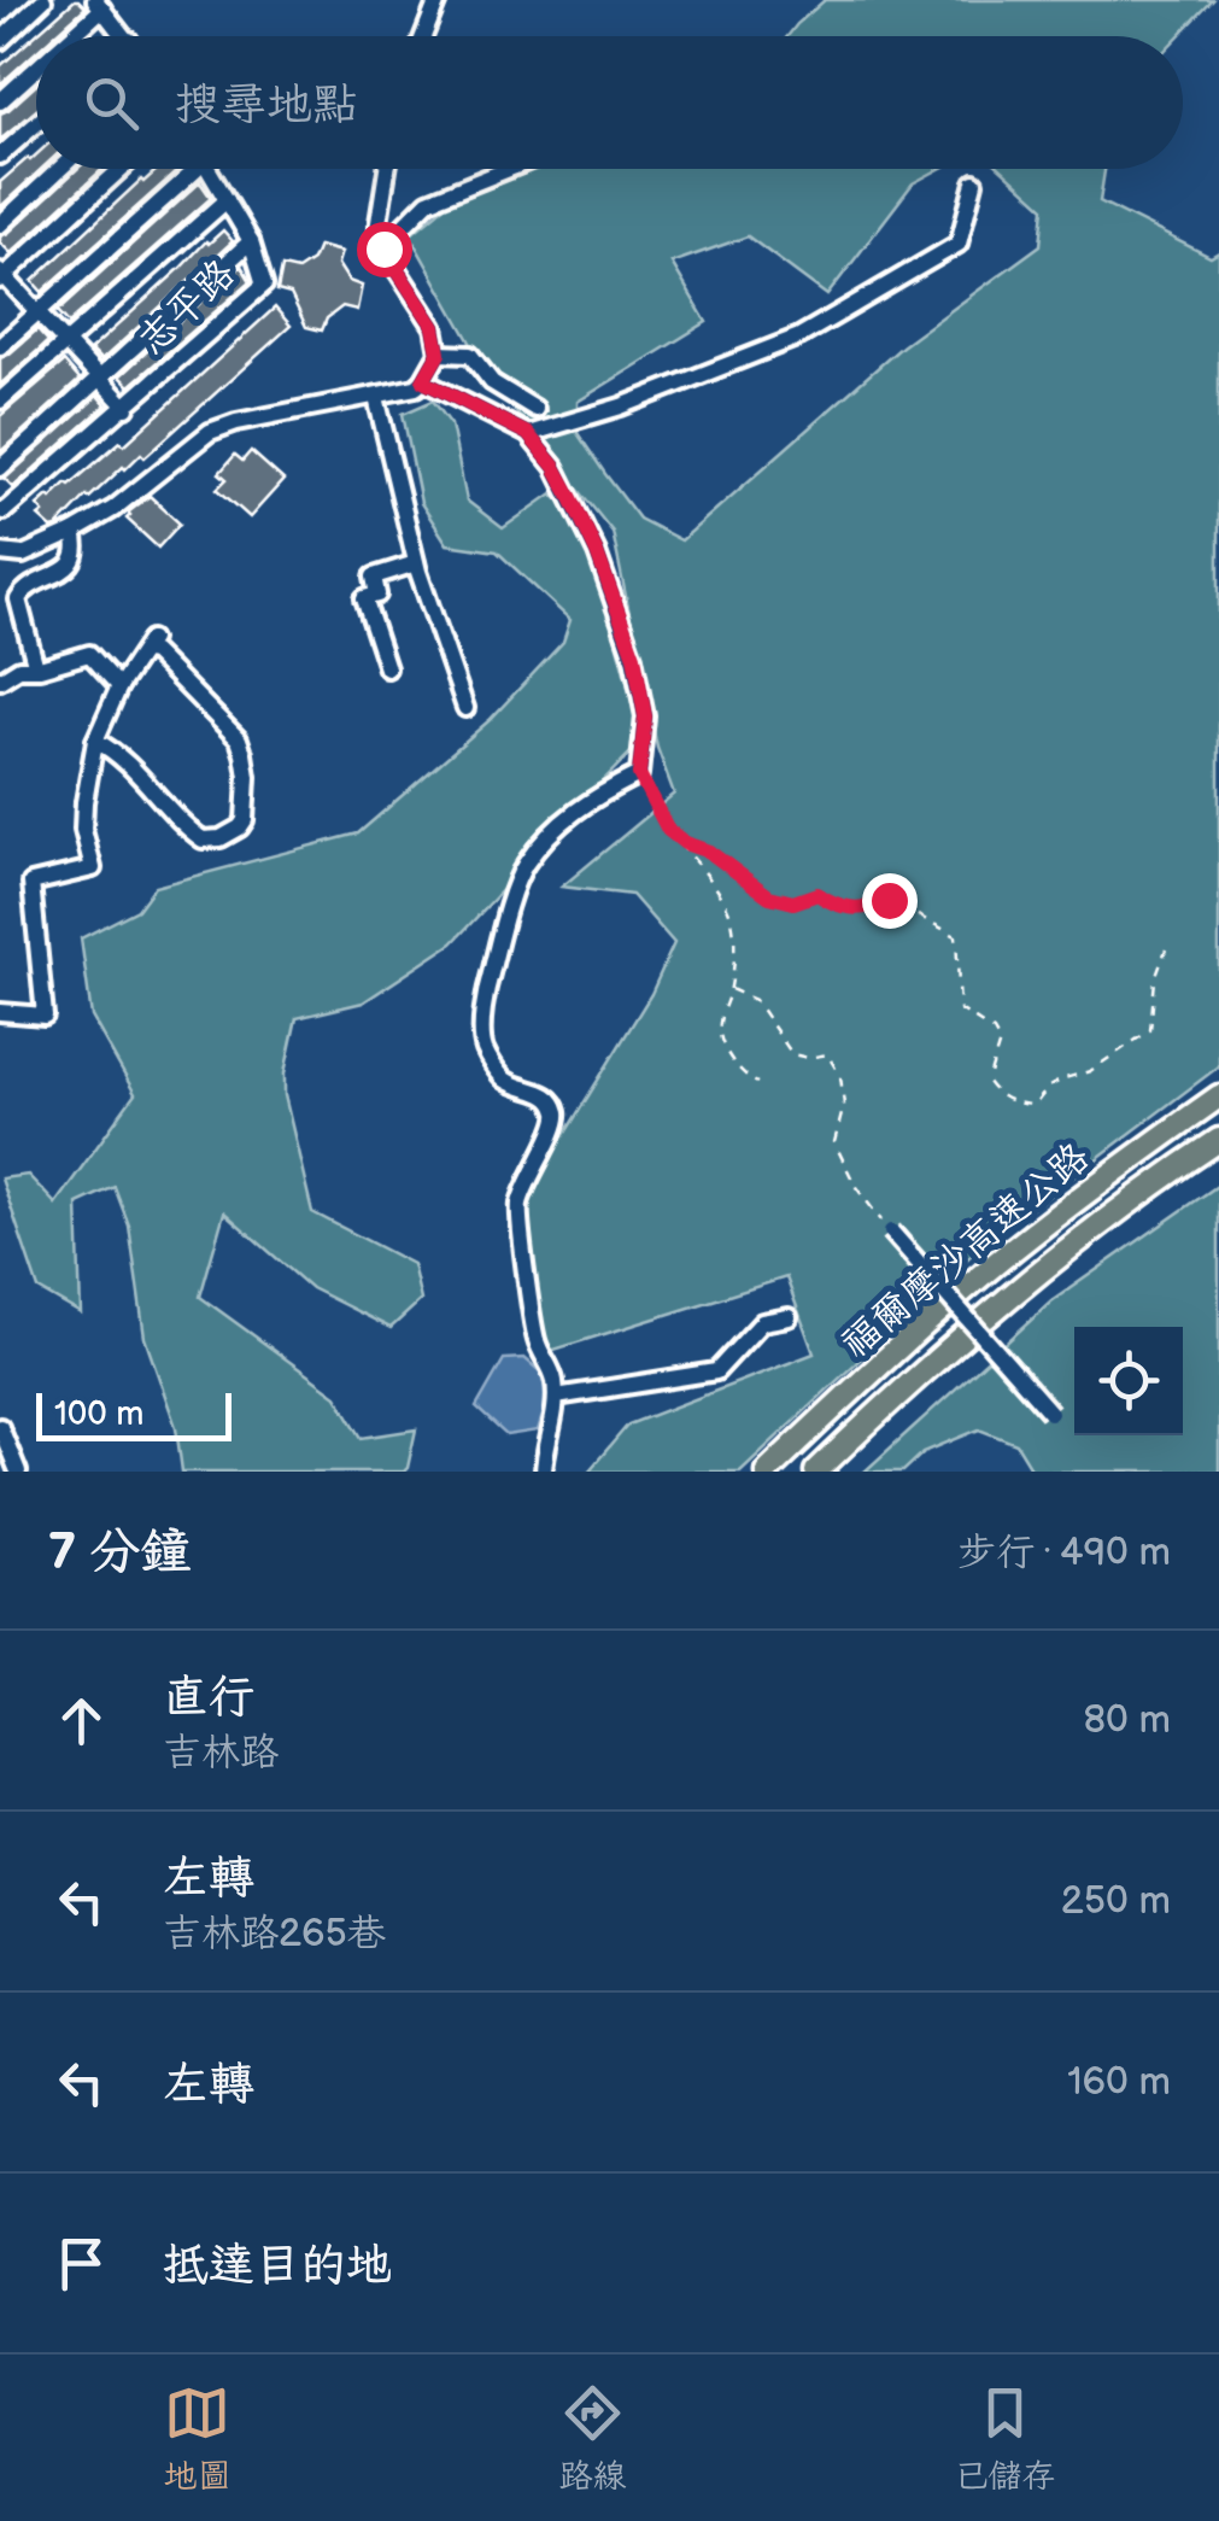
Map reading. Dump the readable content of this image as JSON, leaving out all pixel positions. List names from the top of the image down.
{
  "streets": {
    "highway": ["福爾摩沙高速公路"],
    "street": ["志平路"]
  },
  "scale_bar": "100 m",
  "page": {
    "search": "搜尋地點",
    "scale": "100 m",
    "heading": ["7 分鐘", "步行 · 490 m"],
    "list": [
      ["直行", "吉林路", "80 m"],
      ["左轉", "吉林路265巷", "250 m"],
      ["左轉", "160 m"],
      "抵達目的地"
    ],
    "nav": ["地圖", "路線", "已儲存"]
  }
}
